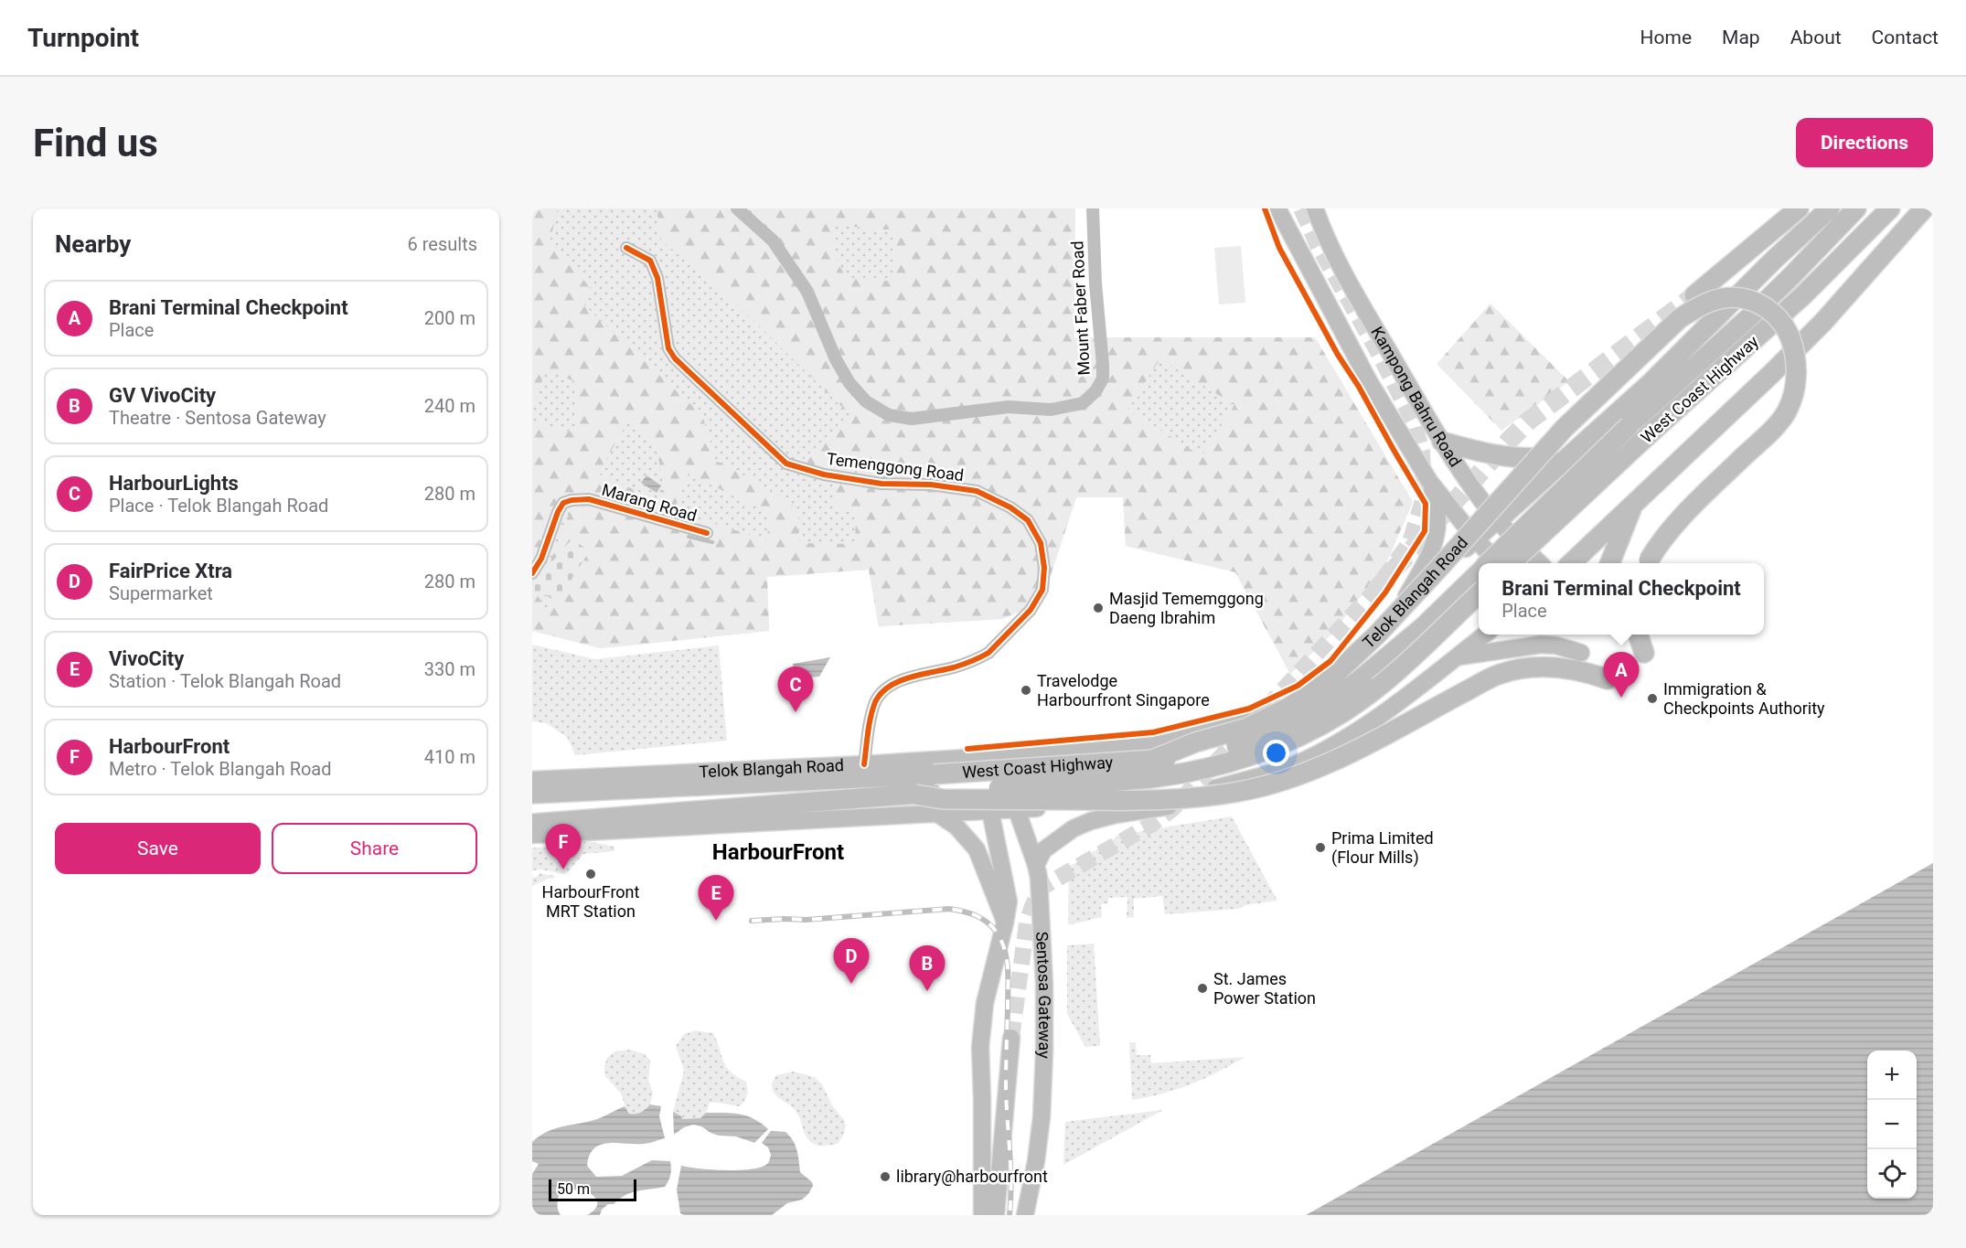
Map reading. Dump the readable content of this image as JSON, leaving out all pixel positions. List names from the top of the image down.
{
  "streets": {
    "highway": ["West Coast Highway"],
    "main road": ["Kampong Bahru Road", "Telok Blangah Road", "Sentosa Gateway"],
    "street": ["Mount Faber Road", "Temenggong Road", "Marang Road"]
  },
  "crossings": [
    ["West Coast Highway", "Telok Blangah Road"],
    ["Kampong Bahru Road", "Telok Blangah Road"],
    ["Temenggong Road", "Telok Blangah Road"],
    ["Telok Blangah Road", "Sentosa Gateway"]
  ],
  "districts": ["HarbourFront"],
  "places": [
    "Masjid Tememggong Daeng Ibrahim",
    "Travelodge Harbourfront Singapore",
    "Immigration & Checkpoints Authority",
    "Prima Limited (Flour Mills)",
    "HarbourFront MRT Station",
    "St. James Power Station",
    "library@harbourfront"
  ],
  "scale_bar": "50 m",
  "page": {
    "header": "Turnpoint",
    "nav": [
      "Home",
      "Map",
      "About",
      "Contact"
    ],
    "buttons": [
      "Directions",
      ["Save", "Share"]
    ],
    "title": "Find us",
    "heading": ["Nearby", "6 results"],
    "list": [
      {
        "mark": "A",
        "name": "Brani Terminal Checkpoint",
        "note": "Place",
        "value": "200 m"
      },
      {
        "mark": "B",
        "name": "GV VivoCity",
        "note": "Theatre · Sentosa Gateway",
        "value": "240 m"
      },
      {
        "mark": "C",
        "name": "HarbourLights",
        "note": "Place · Telok Blangah Road",
        "value": "280 m"
      },
      {
        "mark": "D",
        "name": "FairPrice Xtra",
        "note": "Supermarket",
        "value": "280 m"
      },
      {
        "mark": "E",
        "name": "VivoCity",
        "note": "Station · Telok Blangah Road",
        "value": "330 m"
      },
      {
        "mark": "F",
        "name": "HarbourFront",
        "note": "Metro · Telok Blangah Road",
        "value": "410 m"
      }
    ],
    "popup": ["Brani Terminal Checkpoint", "Place"],
    "pins": [
      "A",
      "C",
      "F",
      "E",
      "D",
      "B"
    ],
    "map_buttons": ["+", "−"],
    "scale": "50 m"
  }
}
